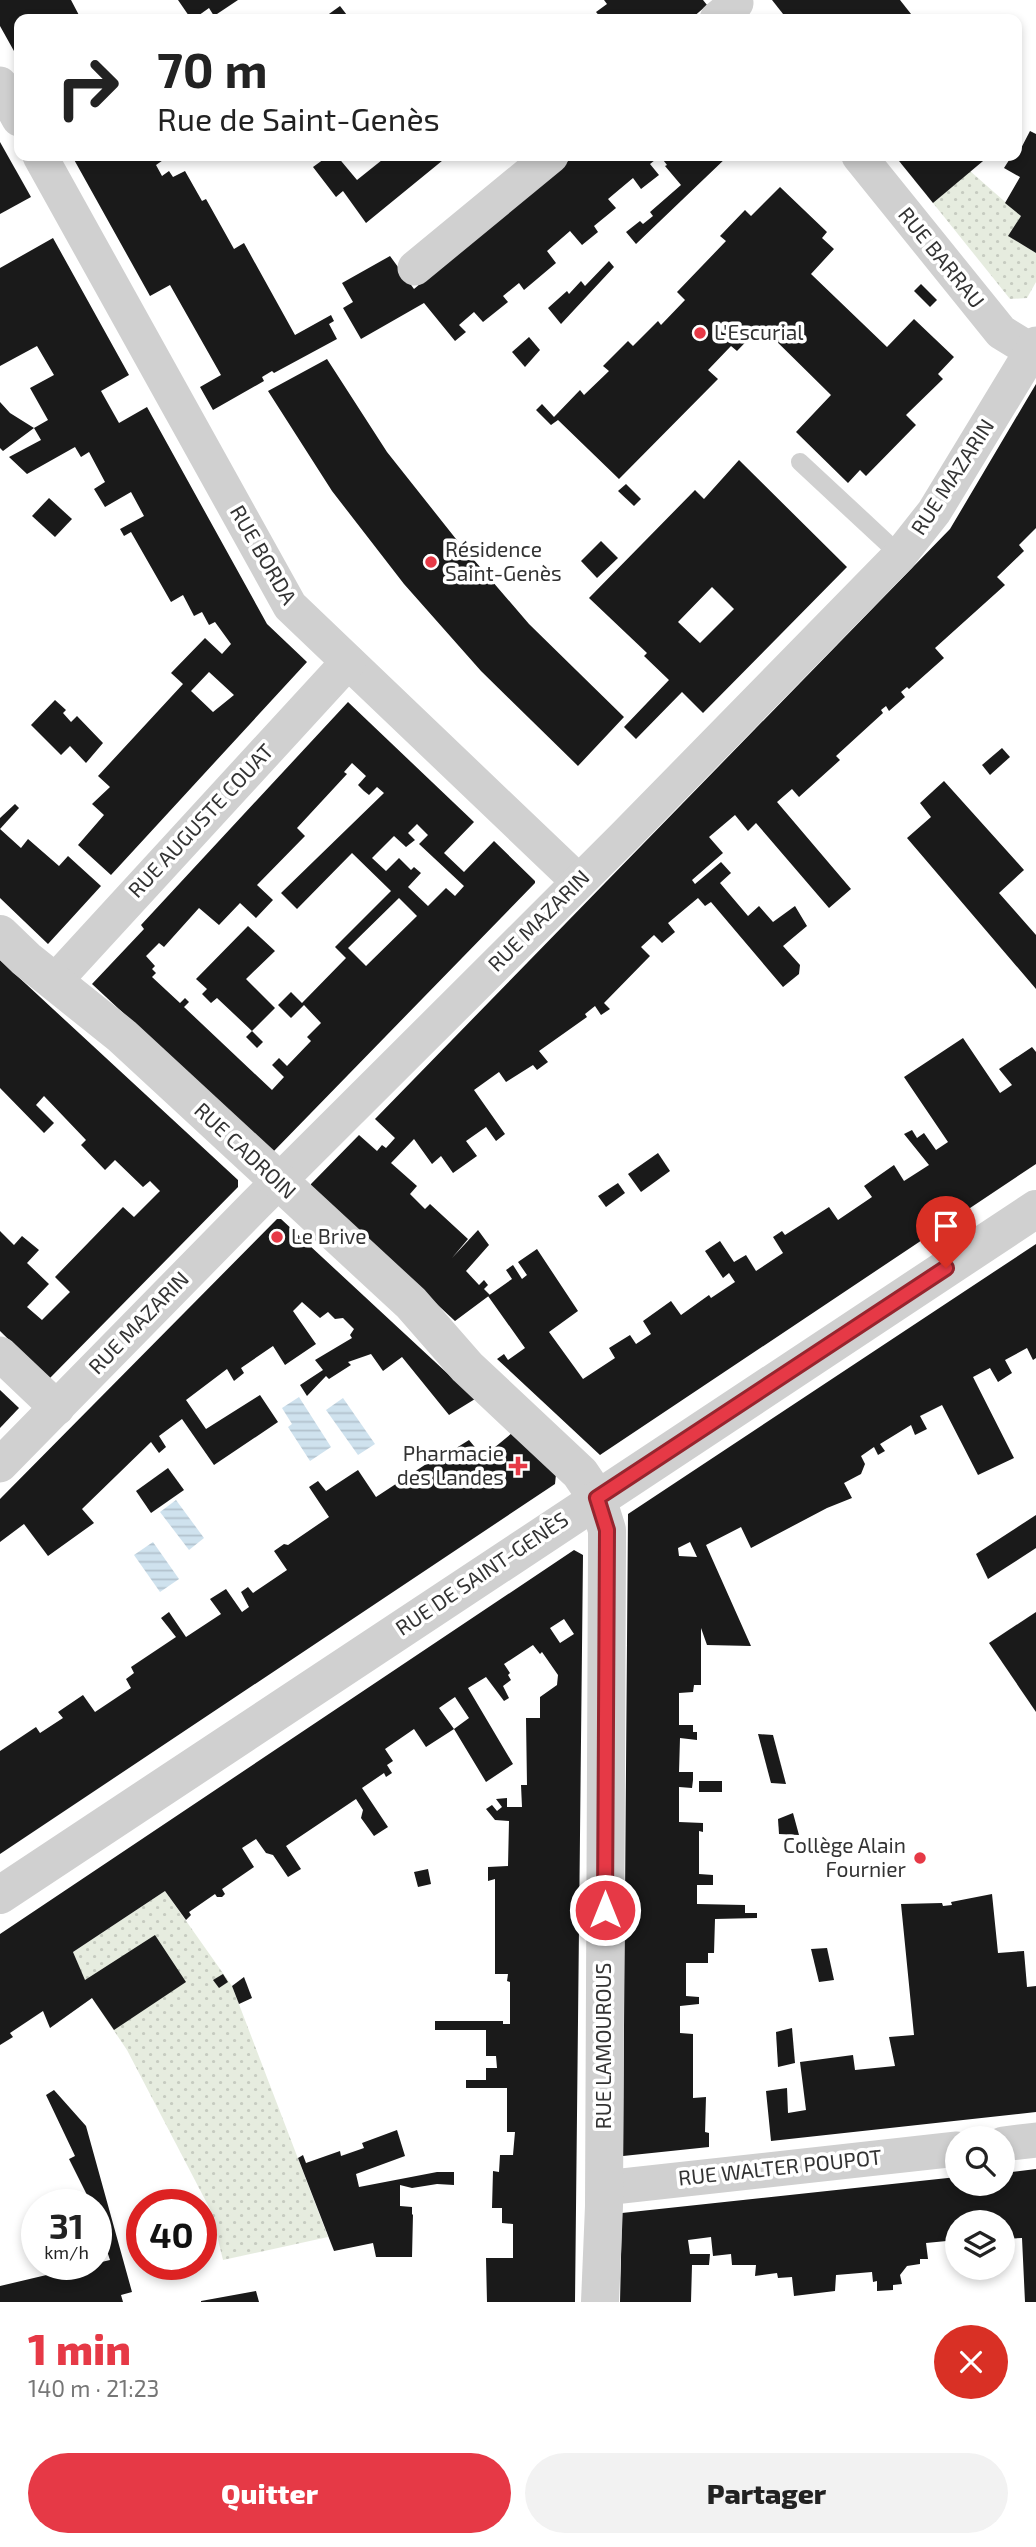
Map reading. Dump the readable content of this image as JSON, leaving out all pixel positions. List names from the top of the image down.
{
  "streets": {
    "street": [
      "RUE BARRAU",
      "RUE MAZARIN",
      "RUE BORDA",
      "RUE AUGUSTE COUAT",
      "RUE CADROIN",
      "RUE DE SAINT-GENÈS",
      "RUE LAMOUROUS",
      "RUE WALTER POUPOT"
    ]
  },
  "crossings": [
    ["RUE BARRAU", "RUE MAZARIN"],
    ["RUE MAZARIN", "RUE BORDA"],
    ["RUE MAZARIN", "RUE CADROIN"],
    ["RUE BORDA", "RUE AUGUSTE COUAT"],
    ["RUE AUGUSTE COUAT", "RUE CADROIN"],
    ["RUE CADROIN", "RUE DE SAINT-GENÈS"],
    ["RUE CADROIN", "RUE LAMOUROUS"],
    ["RUE DE SAINT-GENÈS", "RUE LAMOUROUS"],
    ["RUE LAMOUROUS", "RUE WALTER POUPOT"]
  ],
  "places": {
    "other": [
      "L'Escurial",
      "Résidence Saint-Genès",
      "Le Brive",
      "Collège Alain Fournier"
    ],
    "health": ["Pharmacie des Landes"]
  },
  "page": {
    "turn": ["70 m", "Rue de Saint-Genès"],
    "speed": "31 km/h",
    "limit": "40",
    "heading": ["1 min", "140 m · 21:23"],
    "buttons": ["Quitter", "Partager"]
  }
}
